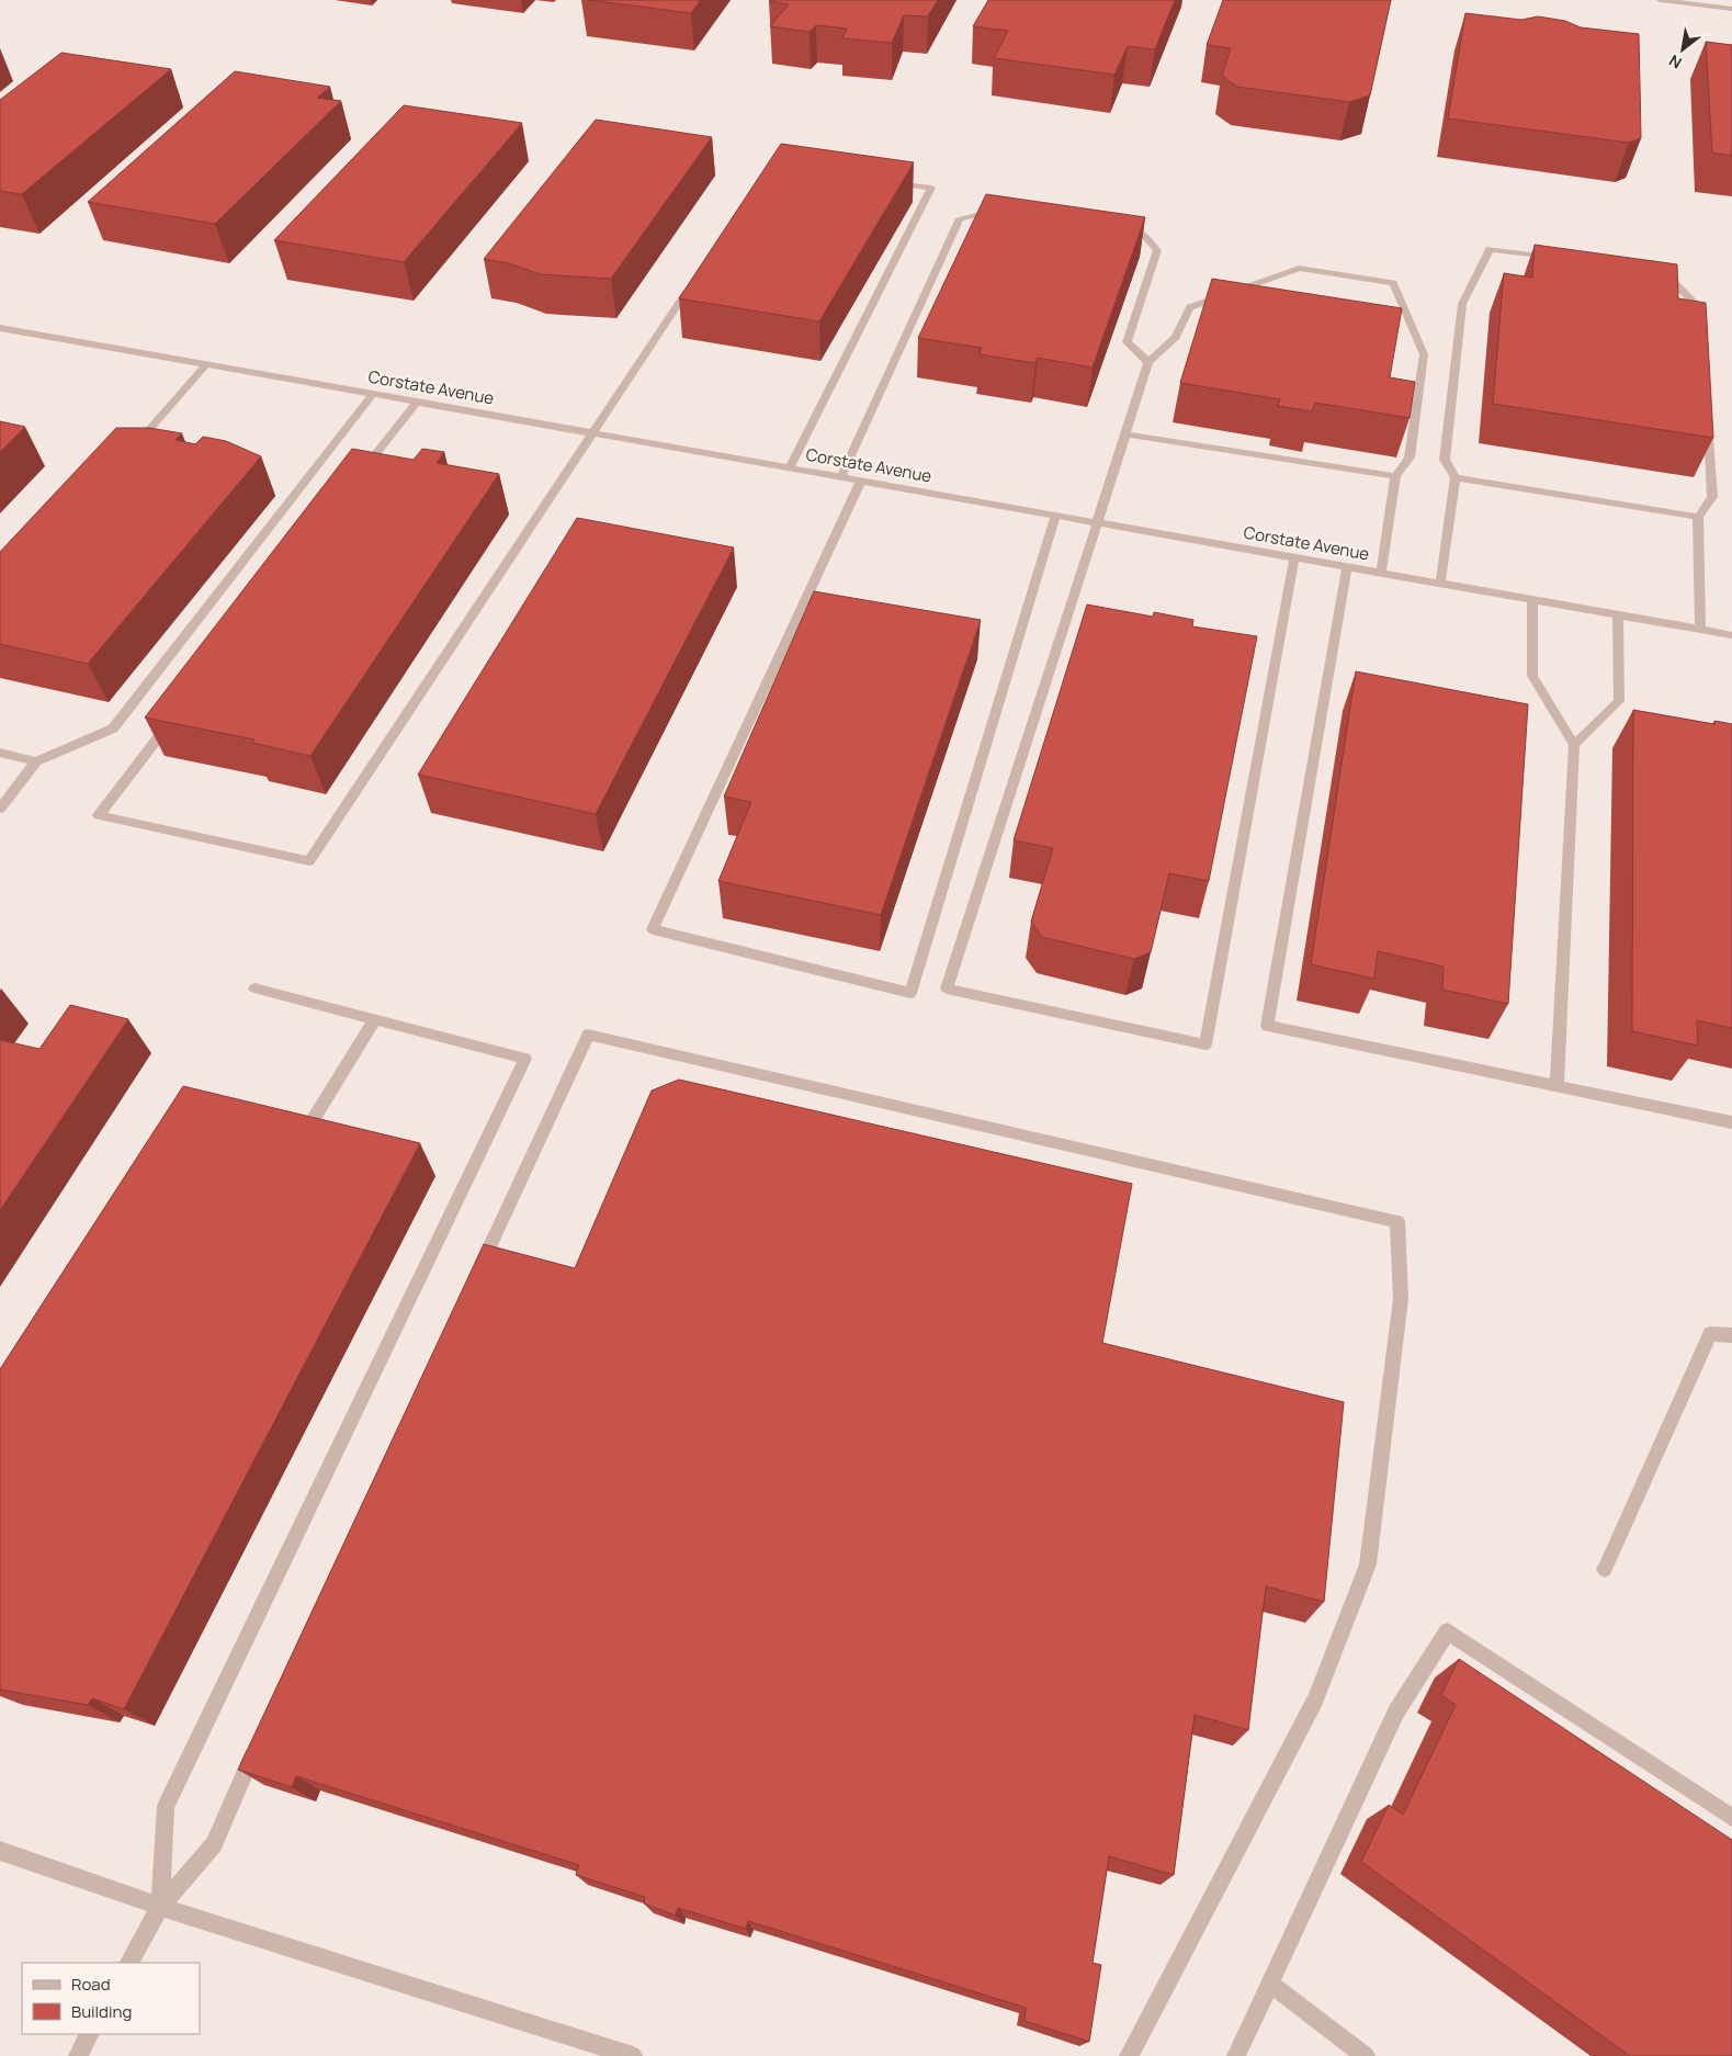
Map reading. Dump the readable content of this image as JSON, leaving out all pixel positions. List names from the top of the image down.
{
  "streets": {
    "street": ["Corstate Avenue"]
  },
  "legend": ["Road", "Building"],
  "north": "bottom left"
}
